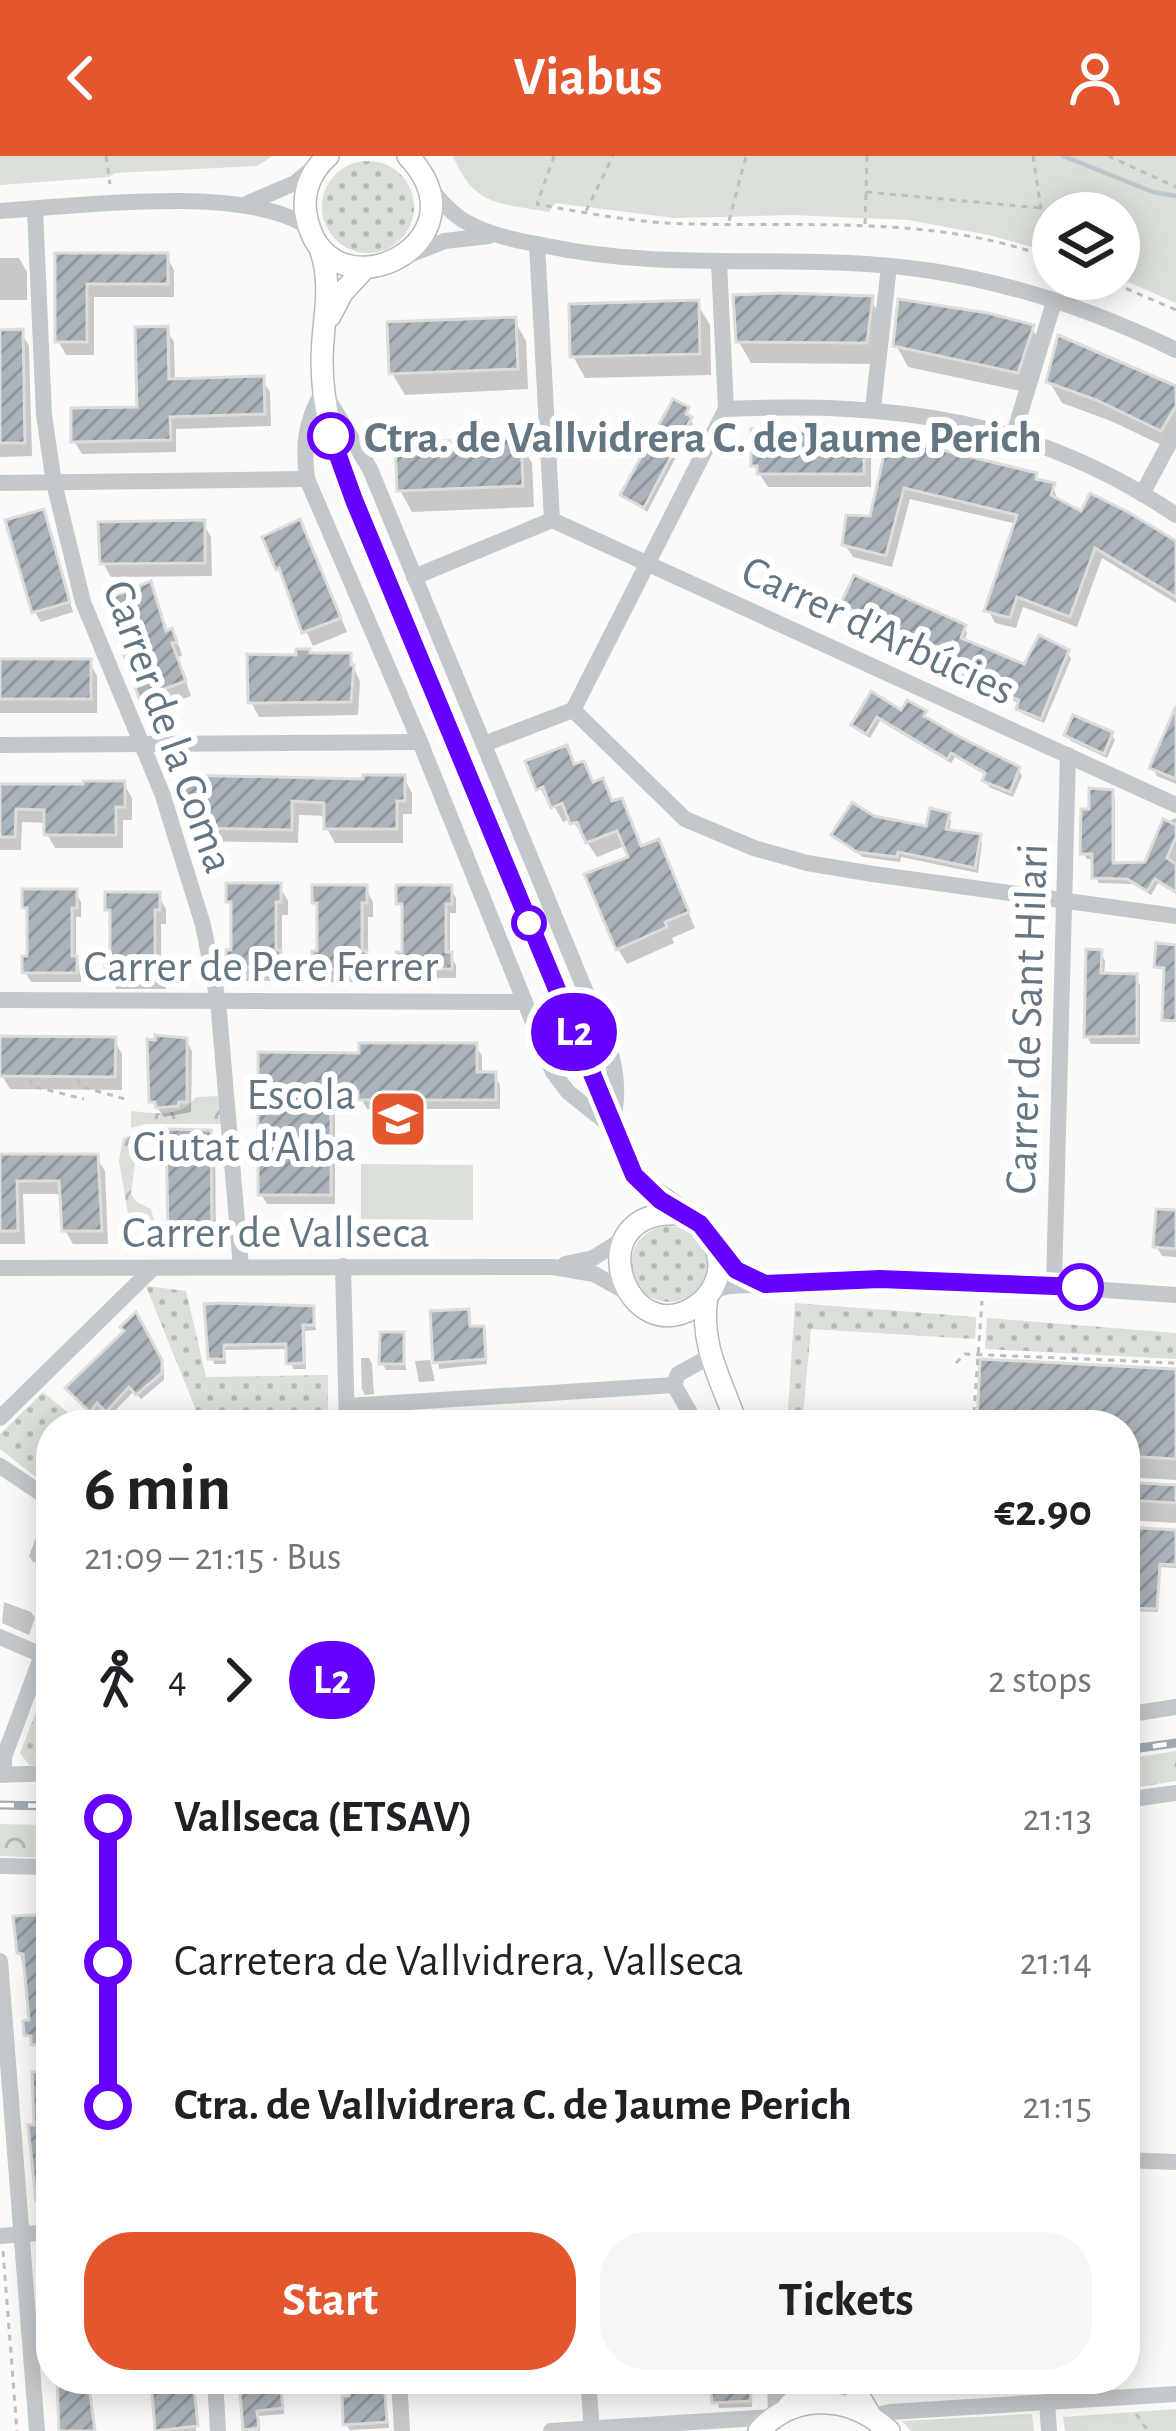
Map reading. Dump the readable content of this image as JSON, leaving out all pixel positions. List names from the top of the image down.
{
  "streets": {
    "street": [
      "Carrer d'Arbúcies",
      "Carrer de la Coma",
      "Carrer de Pere Ferrer",
      "Carrer de Sant Hilari",
      "Carrer de Vallseca"
    ]
  },
  "crossings": [
    ["Carrer d'Arbúcies", "Carrer de Sant Hilari"],
    ["Carrer de la Coma", "Carrer de Pere Ferrer"],
    ["Carrer de la Coma", "Carrer de Vallseca"]
  ],
  "places": {
    "other": ["Ctra. de Vallvidrera C. de Jaume Perich"],
    "school or university": ["Escola Ciutat d'Alba"]
  },
  "lines": ["bus line L2"],
  "page": {
    "header": "Viabus",
    "on_map": "L2",
    "heading": ["6 min", "21:09 – 21:15 · Bus", "€2.90"],
    "legs": ["4", "L2", "2 stops"],
    "list": [
      {
        "name": "Vallseca (ETSAV)",
        "value": "21:13"
      },
      {
        "name": "Carretera de Vallvidrera, Vallseca",
        "value": "21:14"
      },
      {
        "name": "Ctra. de Vallvidrera C. de Jaume Perich",
        "value": "21:15"
      }
    ],
    "buttons": ["Start", "Tickets"]
  }
}
